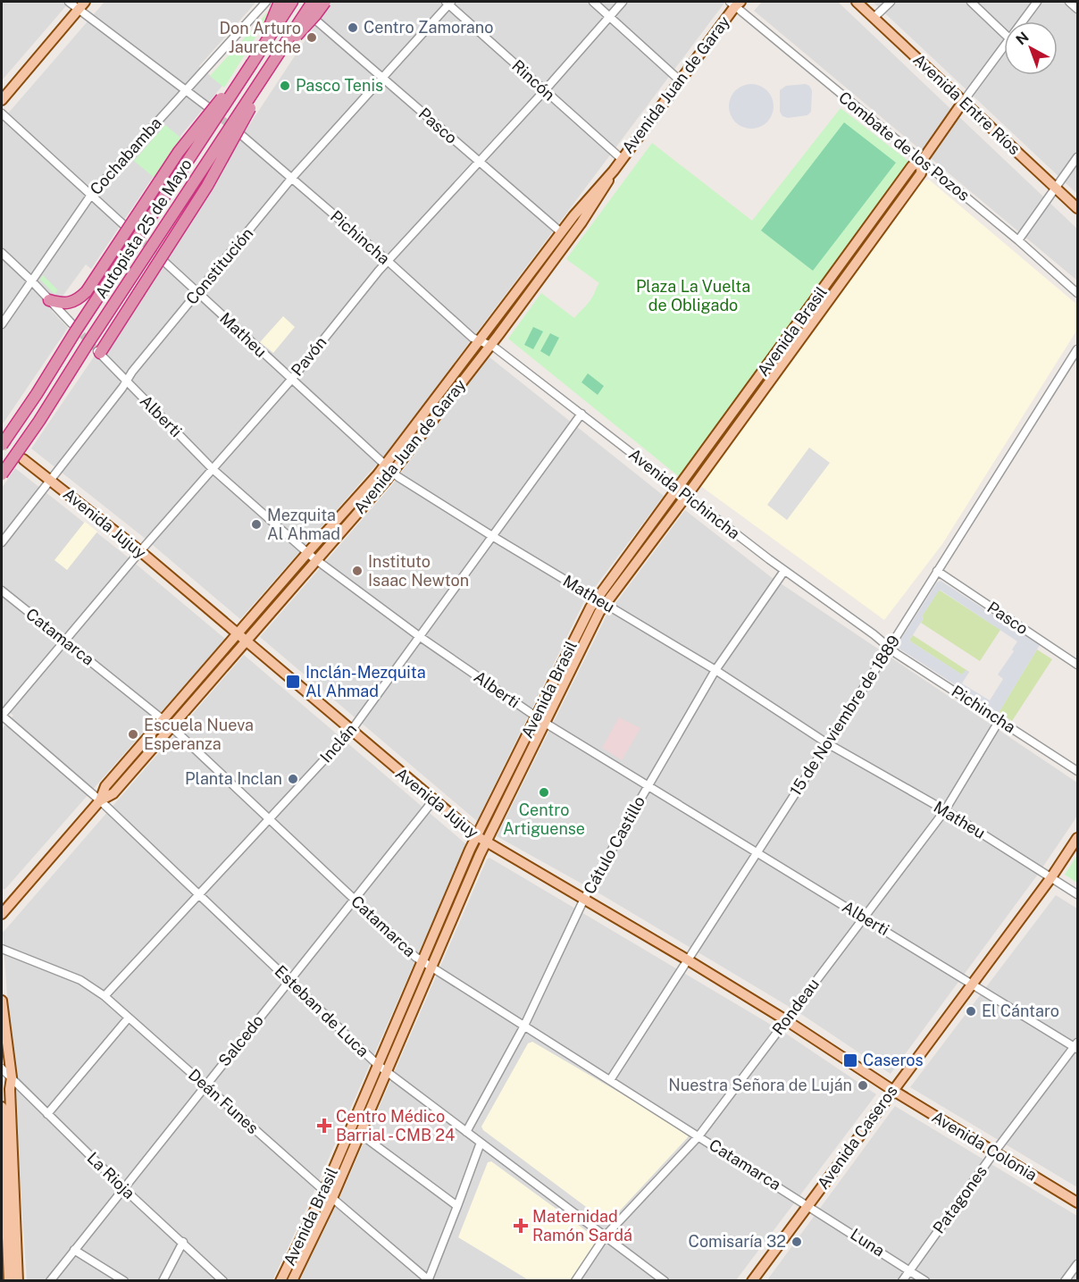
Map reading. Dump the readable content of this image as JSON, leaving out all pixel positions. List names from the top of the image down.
{
  "streets": {
    "highway": ["Autopista 25 de Mayo"],
    "main road": [
      "Avenida Juan de Garay",
      "Avenida Entre Ríos",
      "Avenida Brasil",
      "Avenida Jujuy",
      "Avenida Caseros",
      "Avenida Colonia"
    ],
    "street": [
      "Rincón",
      "Pasco",
      "Combate de los Pozos",
      "Cochabamba",
      "Pichincha",
      "Constitución",
      "Matheu",
      "Pavón",
      "Alberti",
      "Avenida Pichincha",
      "Catamarca",
      "15 de Noviembre de 1889",
      "Inclán",
      "Cátulo Castillo",
      "Rondeau",
      "Esteban de Luca",
      "Salcedo",
      "Deán Funes",
      "La Rioja",
      "Patagones",
      "Luna"
    ]
  },
  "crossings": [
    ["Rincón", "Avenida Juan de Garay"],
    ["Rincón", "Constitución"],
    ["Rincón", "Pavón"],
    ["Avenida Juan de Garay", "Pasco"],
    ["Avenida Juan de Garay", "Combate de los Pozos"],
    ["Avenida Juan de Garay", "Pichincha"],
    ["Avenida Juan de Garay", "Matheu"],
    ["Avenida Juan de Garay", "Alberti"],
    ["Avenida Juan de Garay", "Avenida Pichincha"],
    ["Avenida Juan de Garay", "Avenida Jujuy"],
    ["Avenida Juan de Garay", "Catamarca"],
    ["Avenida Juan de Garay", "Esteban de Luca"],
    ["Avenida Entre Ríos", "Avenida Brasil"],
    ["Pasco", "Constitución"],
    ["Pasco", "Pavón"],
    ["Pasco", "15 de Noviembre de 1889"],
    ["Combate de los Pozos", "Avenida Brasil"],
    ["Pichincha", "Constitución"],
    ["Pichincha", "Pavón"],
    ["Pichincha", "Avenida Pichincha"],
    ["Pichincha", "15 de Noviembre de 1889"],
    ["Pichincha", "Rondeau"],
    ["Constitución", "Matheu"],
    ["Constitución", "Alberti"],
    ["Constitución", "Avenida Jujuy"],
    ["Avenida Brasil", "Matheu"],
    ["Avenida Brasil", "Alberti"],
    ["Avenida Brasil", "Avenida Pichincha"],
    ["Avenida Brasil", "Avenida Jujuy"],
    ["Avenida Brasil", "Catamarca"],
    ["Avenida Brasil", "Esteban de Luca"],
    ["Avenida Brasil", "Deán Funes"],
    ["Matheu", "Pavón"],
    ["Matheu", "15 de Noviembre de 1889"],
    ["Matheu", "Inclán"],
    ["Matheu", "Cátulo Castillo"],
    ["Matheu", "Rondeau"],
    ["Matheu", "Avenida Caseros"],
    ["Pavón", "Alberti"],
    ["Pavón", "Avenida Jujuy"],
    ["Pavón", "Catamarca"],
    ["Pavón", "Esteban de Luca"],
    ["Alberti", "15 de Noviembre de 1889"],
    ["Alberti", "Inclán"],
    ["Alberti", "Cátulo Castillo"],
    ["Alberti", "Rondeau"],
    ["Alberti", "Avenida Caseros"],
    ["Alberti", "Patagones"],
    ["Avenida Pichincha", "15 de Noviembre de 1889"],
    ["Avenida Pichincha", "Inclán"],
    ["Avenida Pichincha", "Cátulo Castillo"],
    ["Avenida Jujuy", "15 de Noviembre de 1889"],
    ["Avenida Jujuy", "Inclán"],
    ["Avenida Jujuy", "Cátulo Castillo"],
    ["Avenida Jujuy", "Rondeau"],
    ["Avenida Jujuy", "Salcedo"],
    ["Avenida Jujuy", "Avenida Caseros"],
    ["Avenida Jujuy", "Avenida Colonia"],
    ["Catamarca", "15 de Noviembre de 1889"],
    ["Catamarca", "Inclán"],
    ["Catamarca", "Cátulo Castillo"],
    ["Catamarca", "Rondeau"],
    ["Catamarca", "Salcedo"],
    ["Catamarca", "Avenida Caseros"],
    ["Catamarca", "Luna"],
    ["Inclán", "Esteban de Luca"],
    ["Inclán", "Deán Funes"],
    ["Cátulo Castillo", "Esteban de Luca"],
    ["Rondeau", "Esteban de Luca"],
    ["Esteban de Luca", "Salcedo"],
    ["Salcedo", "Deán Funes"],
    ["Salcedo", "La Rioja"],
    ["Avenida Caseros", "Avenida Colonia"],
    ["Avenida Caseros", "Luna"],
    ["Avenida Colonia", "Patagones"],
    ["Patagones", "Luna"]
  ],
  "parks": ["Plaza La Vuelta de Obligado"],
  "places": {
    "other": [
      "Centro Zamorano",
      "Don Arturo Jauretche",
      "Pasco Tenis",
      "Mezquita Al Ahmad",
      "Instituto Isaac Newton",
      "Escuela Nueva Esperanza",
      "Planta Inclan",
      "Centro Artiguense",
      "El Cántaro",
      "Nuestra Señora de Luján",
      "Comisaría 32"
    ],
    "transit": ["Inclán-Mezquita Al Ahmad", "Caseros"],
    "health": ["Centro Médico Barrial - CMB 24", "Maternidad Ramón Sardá"]
  },
  "north": "top left"
}
